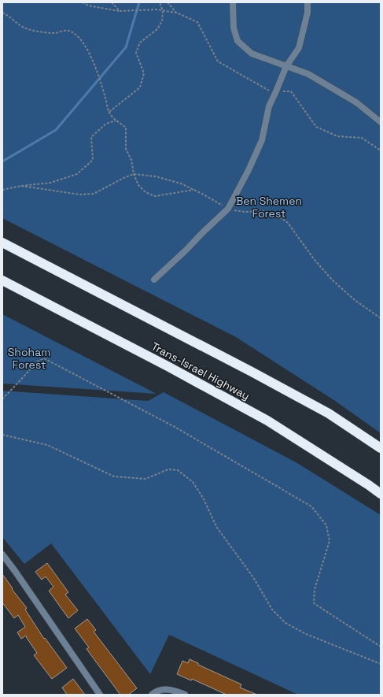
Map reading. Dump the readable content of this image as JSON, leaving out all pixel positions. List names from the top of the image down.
{
  "streets": {
    "highway": ["Trans-Israel Highway"]
  },
  "parks": ["Ben Shemen Forest", "Shoham Forest"]
}
